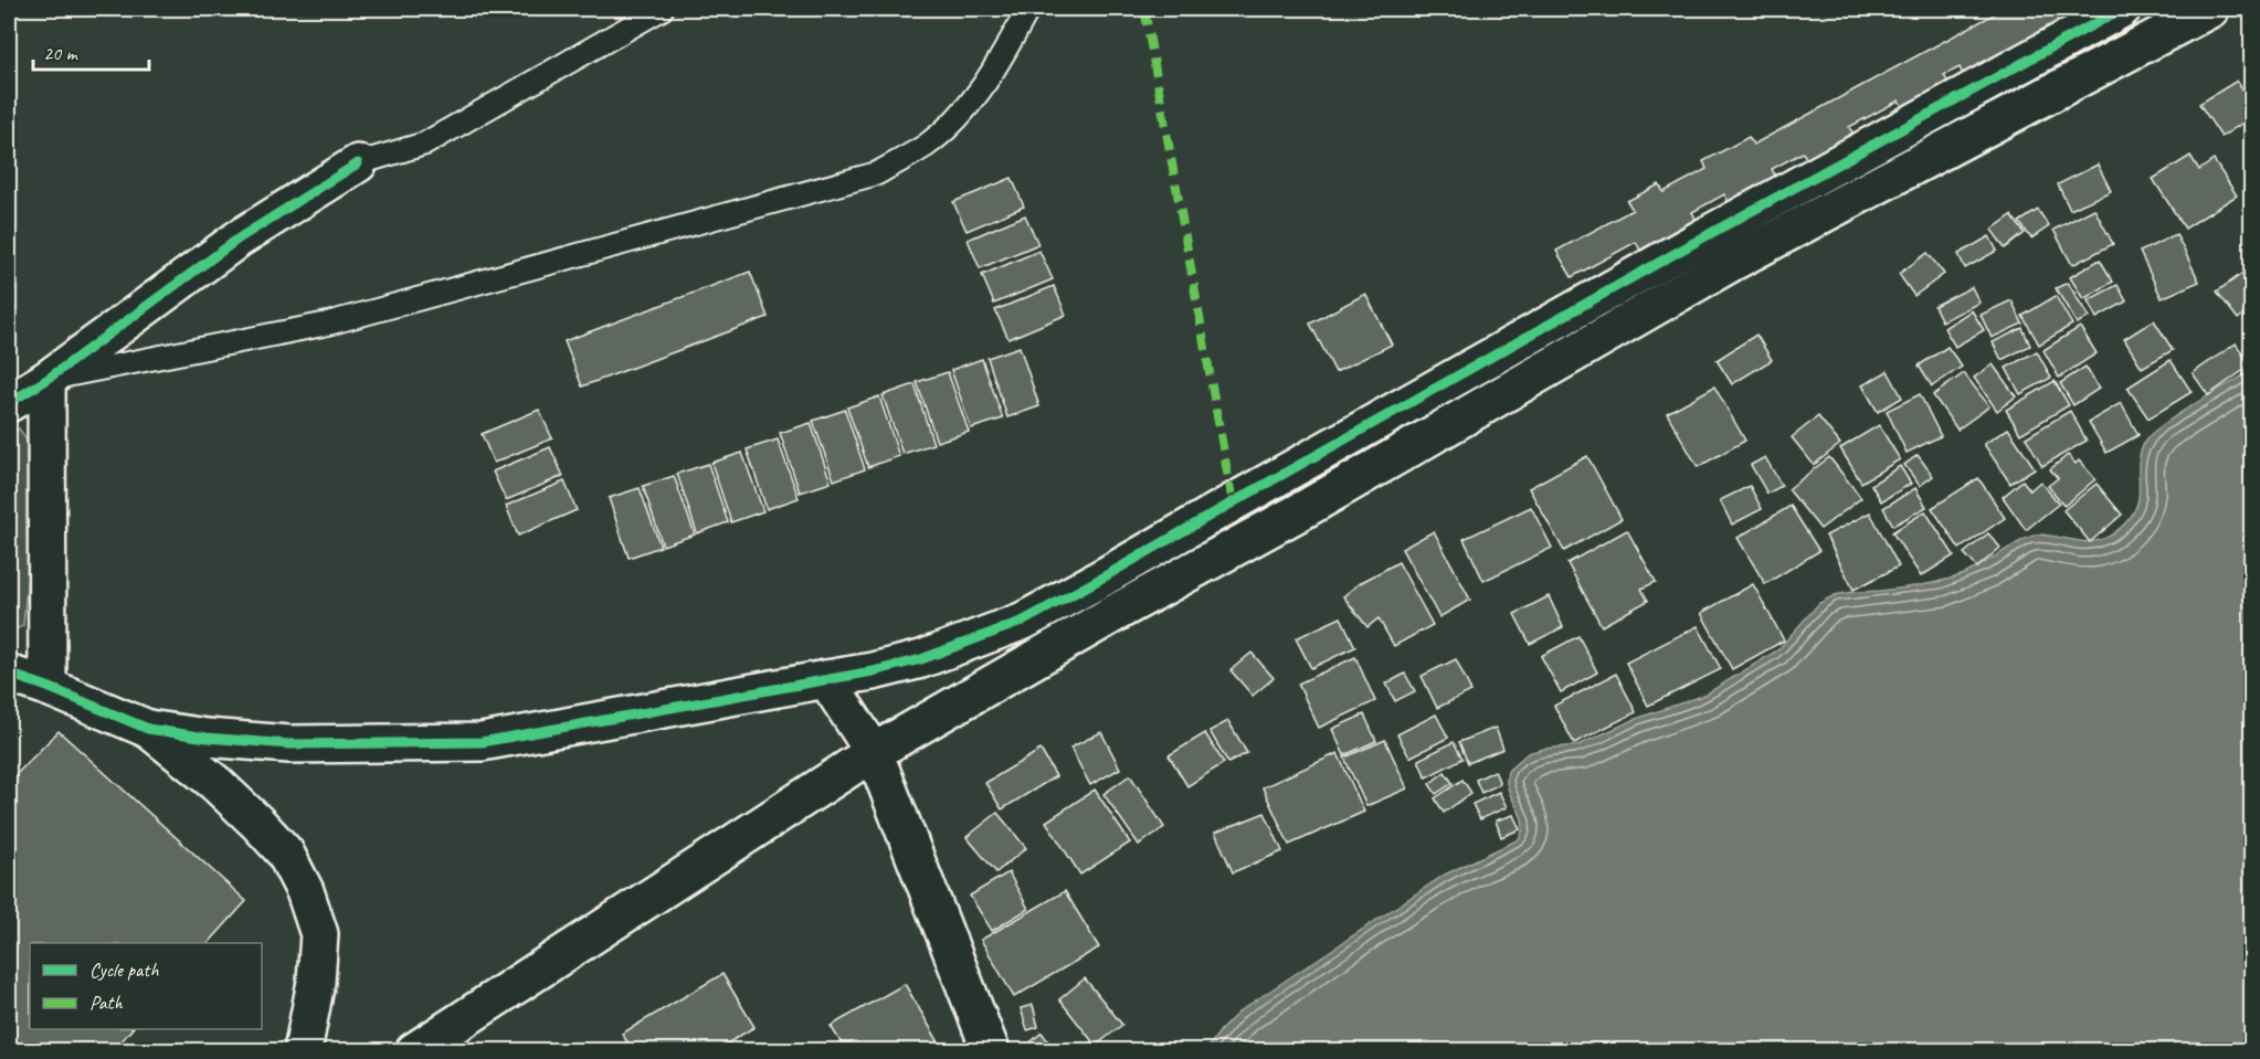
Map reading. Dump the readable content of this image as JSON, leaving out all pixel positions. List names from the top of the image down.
{
  "legend": ["Cycle path", "Path"],
  "scale_bar": "20 m"
}
